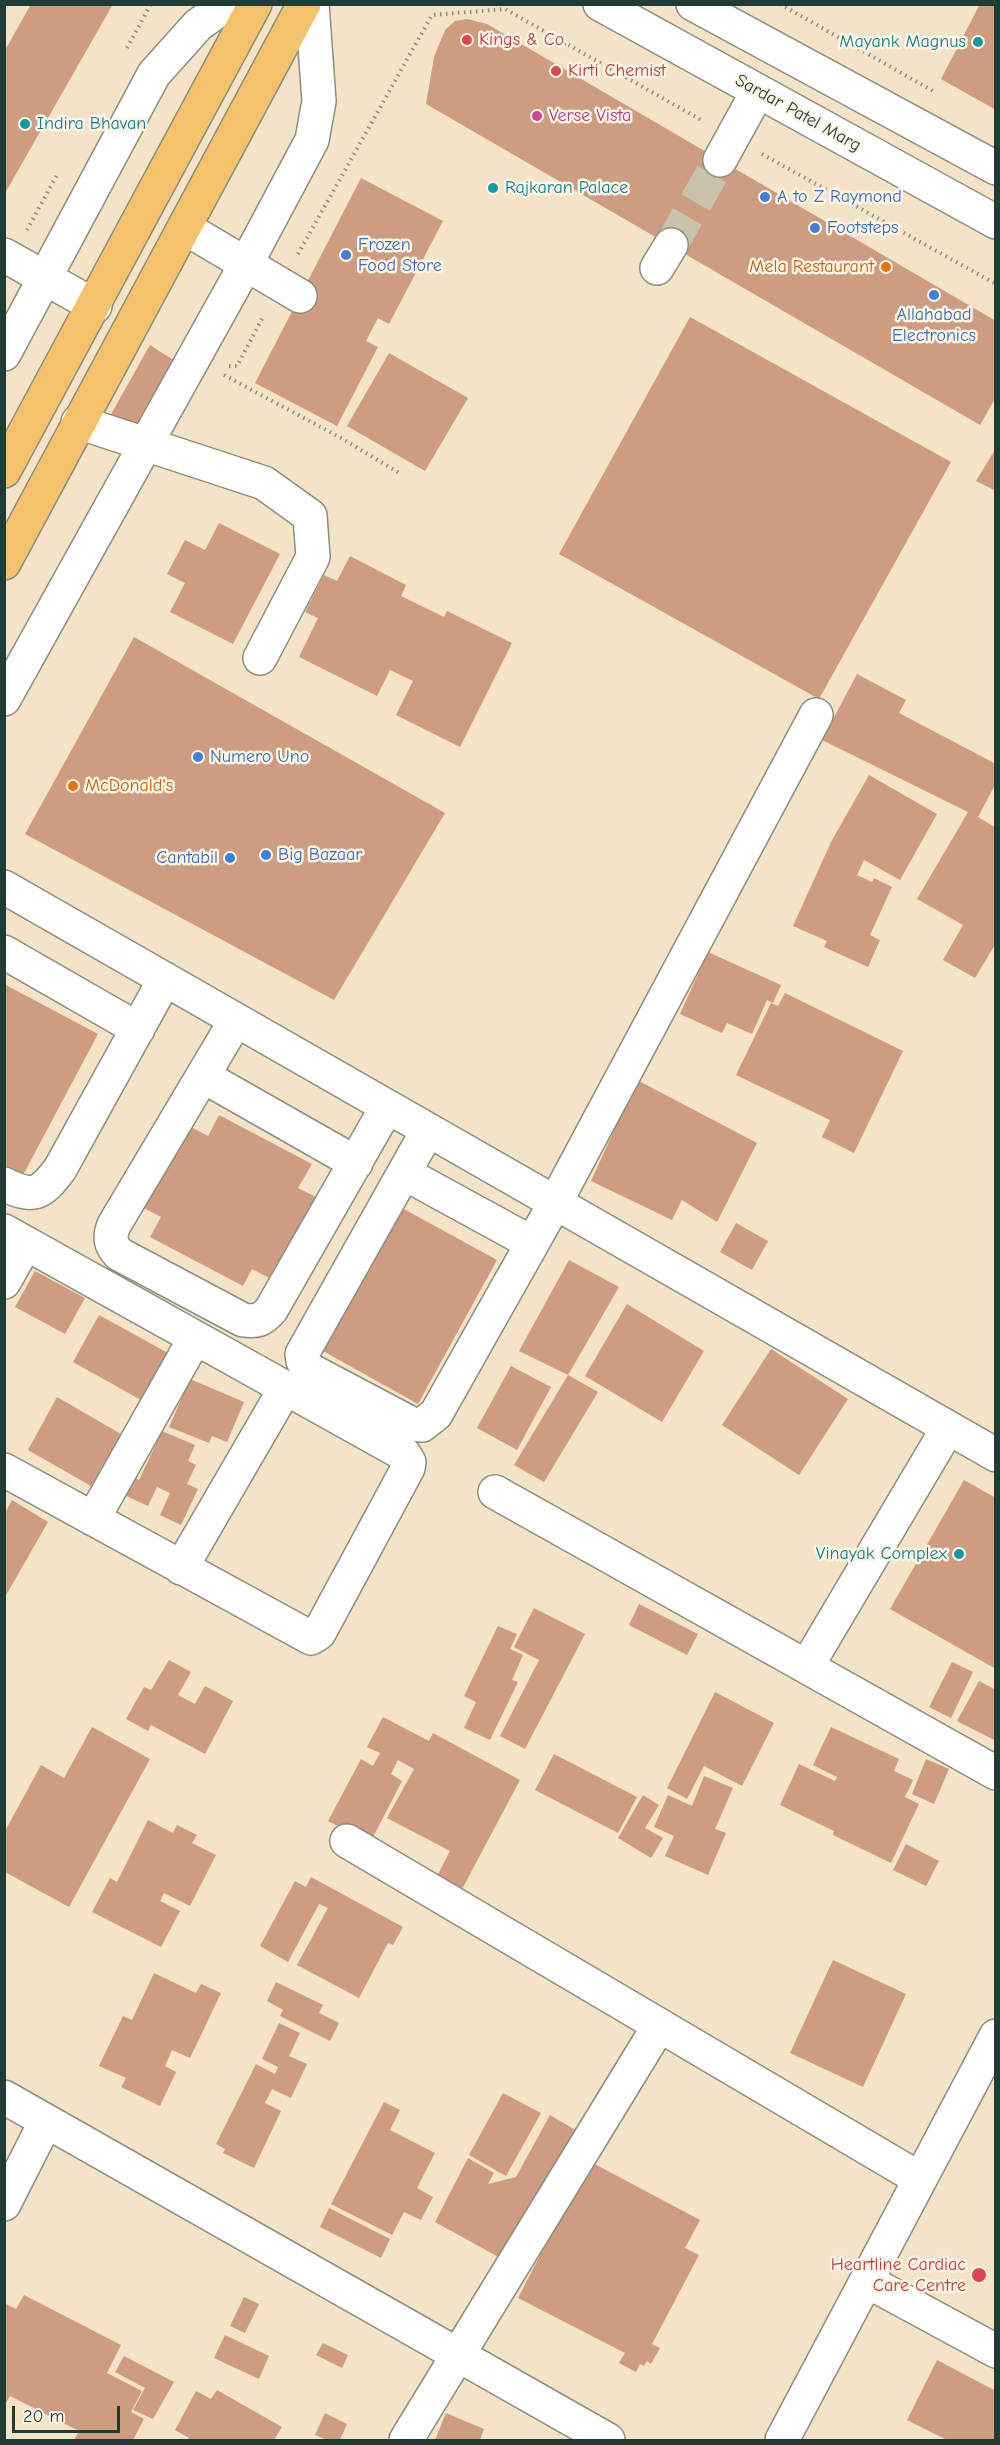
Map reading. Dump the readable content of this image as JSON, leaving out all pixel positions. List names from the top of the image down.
{
  "streets": {
    "street": ["Sardar Patel Marg"]
  },
  "places": [
    "Kings & Co.",
    "Mayank Magnus",
    "Kirti Chemist",
    "Verse Vista",
    "Indira Bhavan",
    "Rajkaran Palace",
    "A to Z Raymond",
    "Footsteps",
    "Frozen Food Store",
    "Mela Restaurant",
    "Allahabad Electronics",
    "Numero Uno",
    "McDonald's",
    "Big Bazaar",
    "Cantabil",
    "Vinayak Complex",
    "Heartline Cardiac Care Centre"
  ],
  "scale_bar": "20 m"
}
